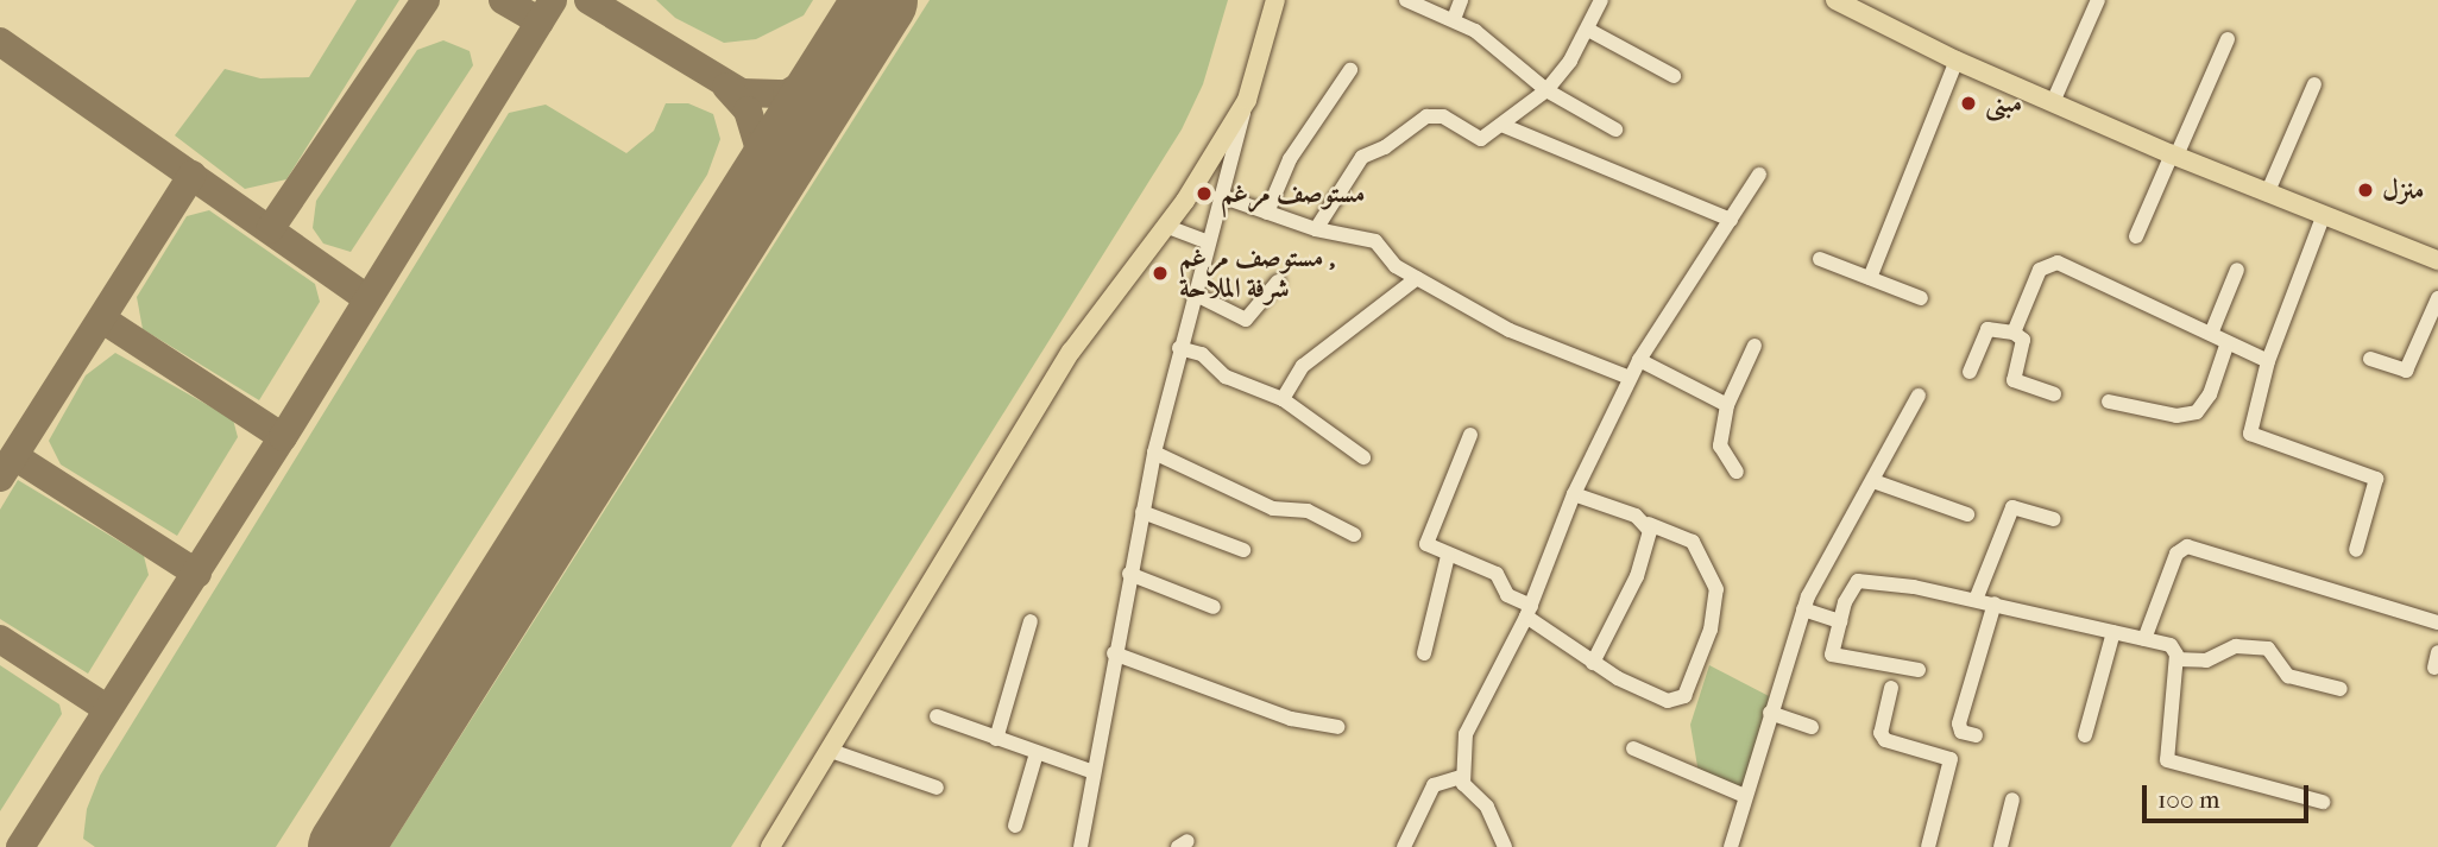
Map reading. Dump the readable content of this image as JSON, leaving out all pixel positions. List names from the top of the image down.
{
  "places": [
    "مبنى",
    "منزل",
    "مستوصف مرغم",
    "مستوصف مرغم , شرفة الملاحة"
  ],
  "scale_bar": "100 m"
}
